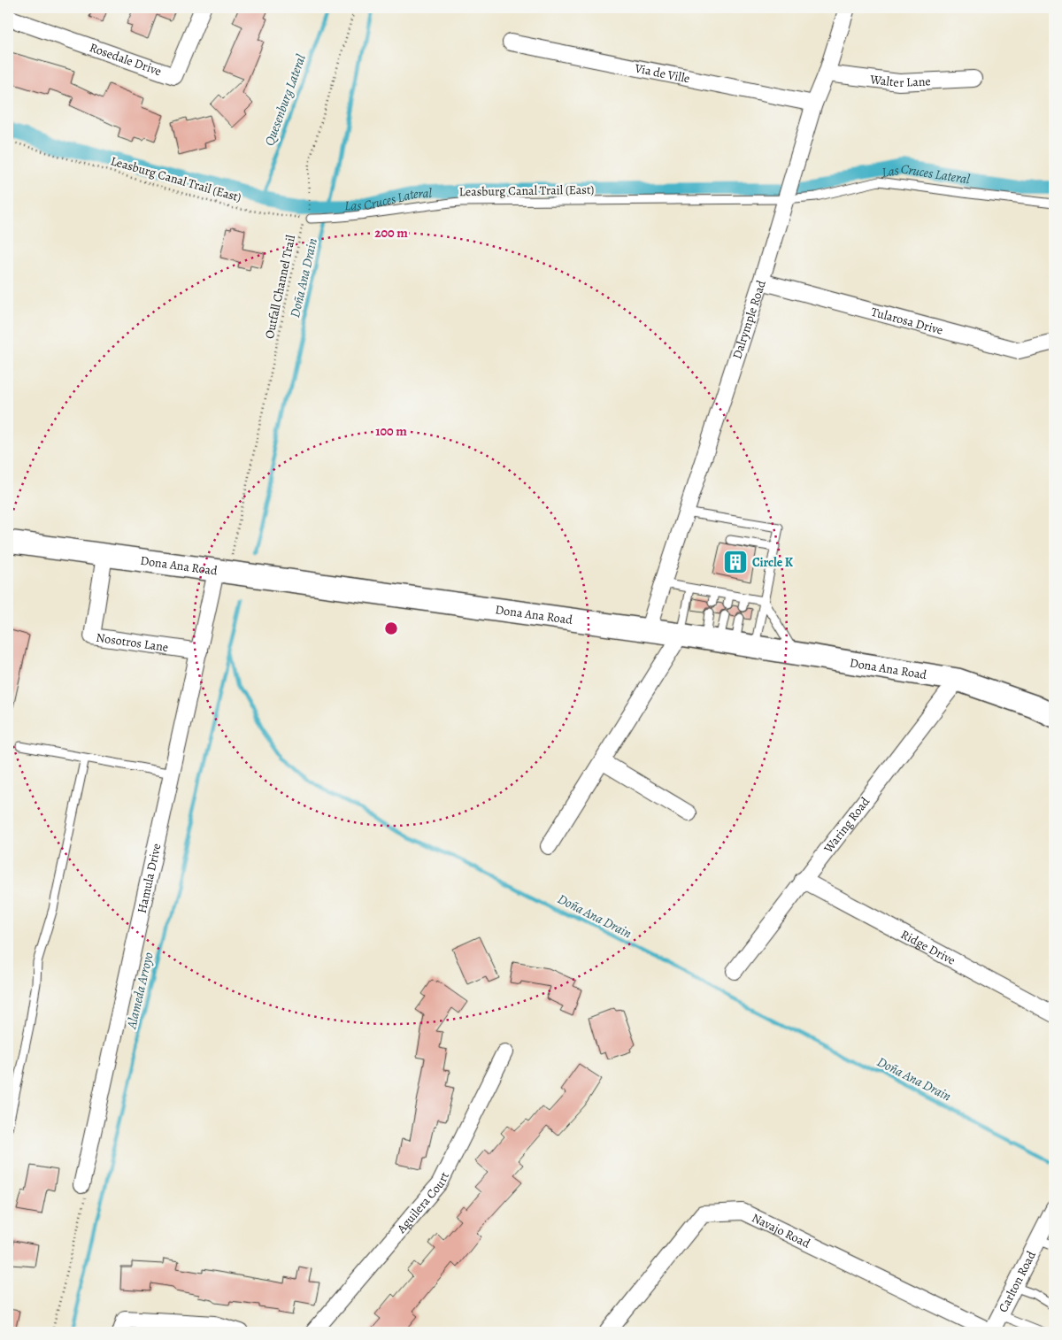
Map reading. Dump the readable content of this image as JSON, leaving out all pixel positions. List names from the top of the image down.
{
  "streets": {
    "street": [
      "Rosedale Drive",
      "Via de Ville",
      "Walter Lane",
      "Dalrymple Road",
      "Tularosa Drive",
      "Dona Ana Road",
      "Nosotros Lane",
      "Waring Road",
      "Hamula Drive",
      "Ridge Drive",
      "Aguilera Court",
      "Navajo Road",
      "Carlton Road"
    ],
    "lane": ["Leasburg Canal Trail (East)"],
    "path": ["Outfall Channel Trail"]
  },
  "crossings": [
    ["Via de Ville", "Dalrymple Road"],
    ["Walter Lane", "Dalrymple Road"],
    ["Leasburg Canal Trail (East)", "Outfall Channel Trail"],
    ["Leasburg Canal Trail (East)", "Dalrymple Road"],
    ["Outfall Channel Trail", "Dona Ana Road"],
    ["Outfall Channel Trail", "Hamula Drive"],
    ["Dalrymple Road", "Tularosa Drive"],
    ["Dalrymple Road", "Dona Ana Road"],
    ["Dona Ana Road", "Nosotros Lane"],
    ["Dona Ana Road", "Waring Road"],
    ["Dona Ana Road", "Hamula Drive"],
    ["Nosotros Lane", "Hamula Drive"],
    ["Waring Road", "Ridge Drive"],
    ["Navajo Road", "Carlton Road"]
  ],
  "water": [
    "Quesenburg Lateral",
    "Las Cruces Lateral",
    "Doña Ana Drain",
    "Alameda Arroyo"
  ],
  "places": {
    "building": ["Circle K"]
  },
  "rings": ["200 m", "100 m"]
}
